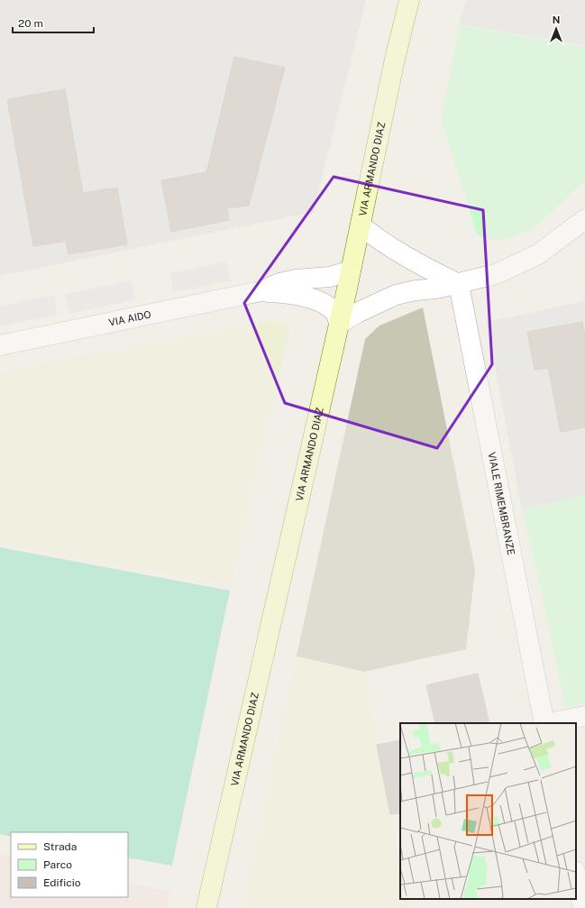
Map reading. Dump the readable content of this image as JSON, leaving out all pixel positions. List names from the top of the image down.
{
  "streets": {
    "main road": ["VIA ARMANDO DIAZ"],
    "street": ["VIA AIDO", "VIALE RIMEMBRANZE"]
  },
  "crossings": [
    ["VIA ARMANDO DIAZ", "VIA AIDO"]
  ],
  "legend": ["Strada", "Parco", "Edificio"],
  "scale_bar": "20 m",
  "north": "top"
}
